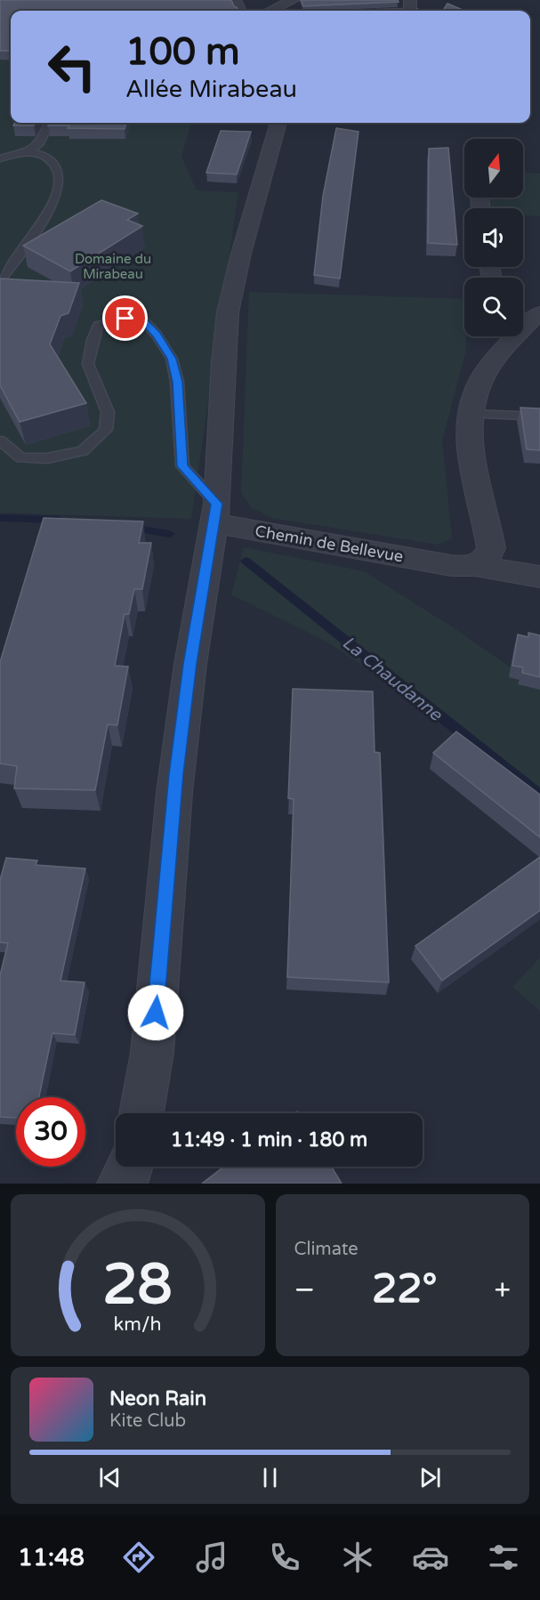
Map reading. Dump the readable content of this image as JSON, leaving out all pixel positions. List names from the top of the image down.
{
  "streets": {
    "street": ["Chemin de Bellevue"]
  },
  "water": ["La Chaudanne"],
  "parks": ["Domaine du Mirabeau"],
  "north": "top",
  "page": {
    "turn": ["100 m", "Allée Mirabeau"],
    "limit": "30",
    "trip": "11:49 · 1 min · 180 m",
    "tile": "Climate",
    "heat": ["−", "22°", "+"],
    "song": ["Neon Rain", "Kite Club"],
    "tabs": "11:48",
    "gauge": ["28", "km/h"]
  }
}
